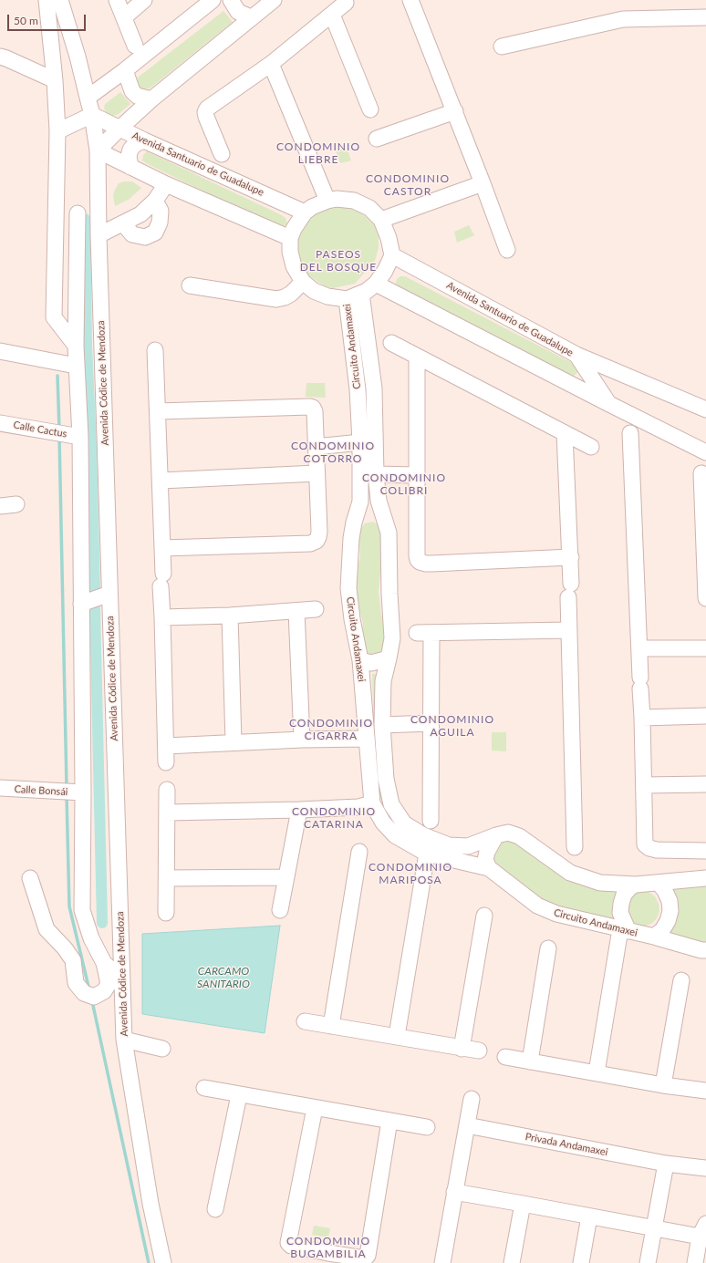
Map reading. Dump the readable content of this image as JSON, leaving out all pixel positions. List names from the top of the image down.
{
  "streets": {
    "street": [
      "Avenida Santuario de Guadalupe",
      "Circuito Andamaxei",
      "Avenida Códice de Mendoza",
      "Calle Cactus",
      "Calle Bonsái",
      "Privada Andamaxei"
    ]
  },
  "crossings": [
    ["Avenida Santuario de Guadalupe", "Circuito Andamaxei"],
    ["Avenida Santuario de Guadalupe", "Avenida Códice de Mendoza"]
  ],
  "districts": [
    "CONDOMINIO LIEBRE",
    "CONDOMINIO CASTOR",
    "PASEOS DEL BOSQUE",
    "CONDOMINIO COTORRO",
    "CONDOMINIO COLIBRI",
    "CONDOMINIO AGUILA",
    "CONDOMINIO CIGARRA",
    "CONDOMINIO CATARINA",
    "CONDOMINIO MARIPOSA",
    "CONDOMINIO BUGAMBILIA"
  ],
  "water": ["CARCAMO SANITARIO"],
  "scale_bar": "50 m"
}
